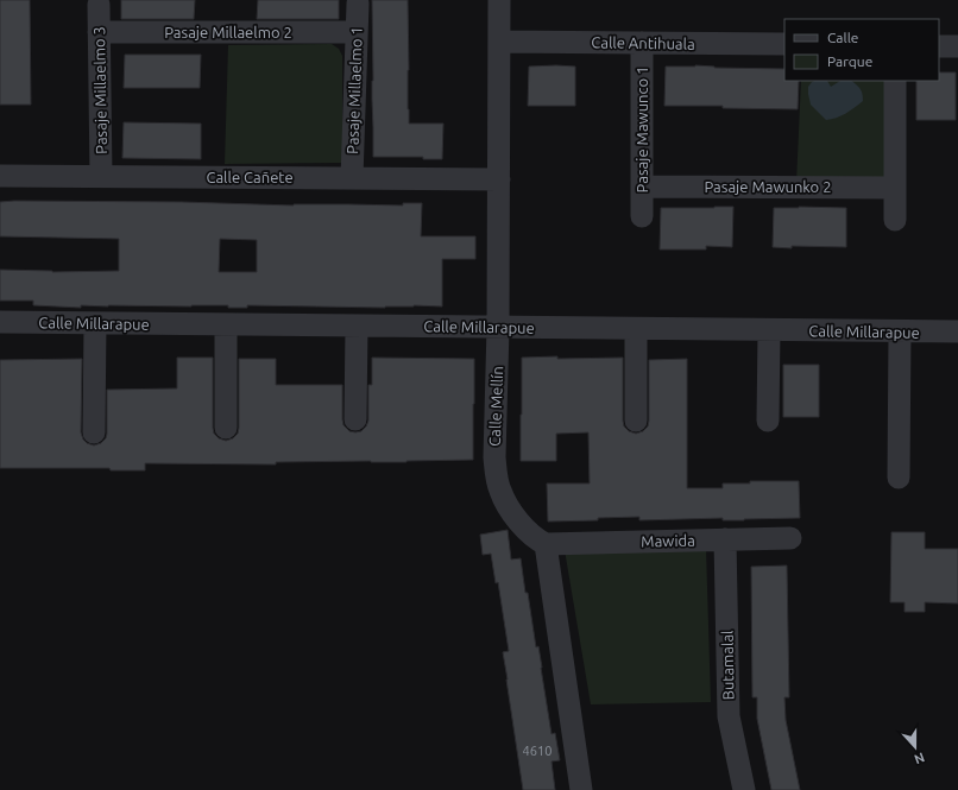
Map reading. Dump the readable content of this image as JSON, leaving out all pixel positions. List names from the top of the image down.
{
  "streets": {
    "street": [
      "Pasaje Millaelmo 2",
      "Calle Antihuala",
      "Pasaje Millaelmo 3",
      "Pasaje Millaelmo 1",
      "Pasaje Mawunco 1",
      "Calle Cañete",
      "Pasaje Mawunko 2",
      "Calle Millarapue",
      "Calle Mellín",
      "Mawida",
      "Butamalal"
    ]
  },
  "crossings": [
    ["Pasaje Millaelmo 2", "Pasaje Millaelmo 3"],
    ["Pasaje Millaelmo 2", "Pasaje Millaelmo 1"],
    ["Calle Antihuala", "Pasaje Mawunco 1"],
    ["Calle Antihuala", "Calle Mellín"],
    ["Pasaje Millaelmo 3", "Calle Cañete"],
    ["Pasaje Millaelmo 1", "Calle Cañete"],
    ["Pasaje Mawunco 1", "Pasaje Mawunko 2"],
    ["Calle Cañete", "Calle Mellín"],
    ["Calle Millarapue", "Calle Mellín"],
    ["Calle Mellín", "Mawida"],
    ["Mawida", "Butamalal"]
  ],
  "house_numbers": ["4610"],
  "legend": ["Calle", "Parque"],
  "north": "bottom"
}
